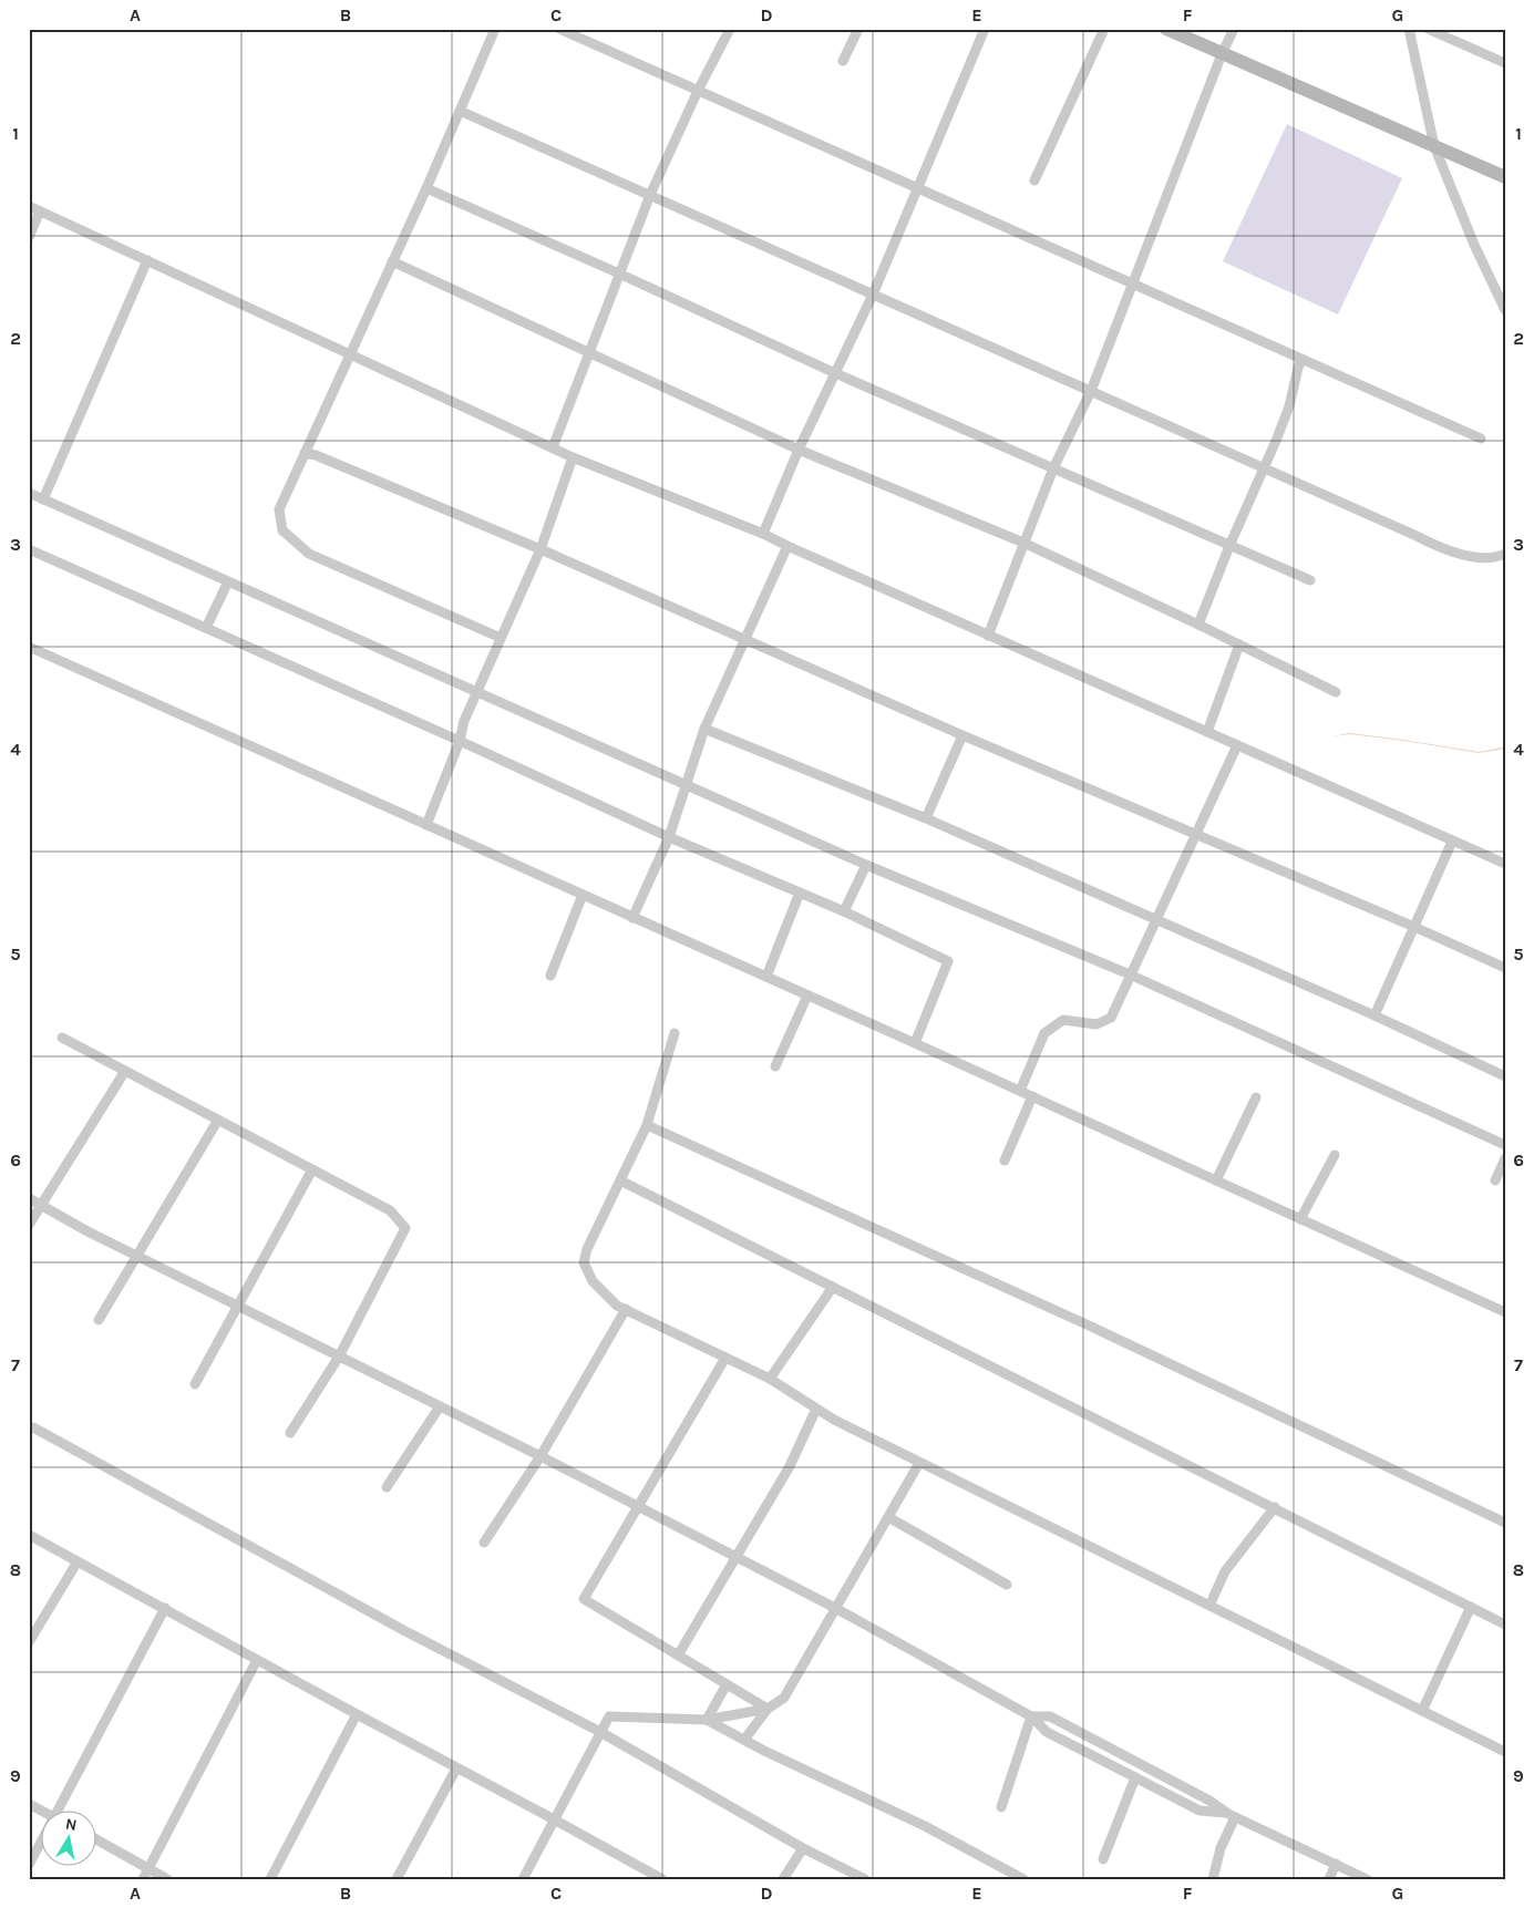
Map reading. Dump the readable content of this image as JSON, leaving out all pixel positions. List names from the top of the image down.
{
  "north": "top",
  "grid": {
    "columns": [
      "A",
      "B",
      "C",
      "D",
      "E",
      "F",
      "G"
    ],
    "rows": [
      "1",
      "2",
      "3",
      "4",
      "5",
      "6",
      "7",
      "8",
      "9"
    ]
  }
}
